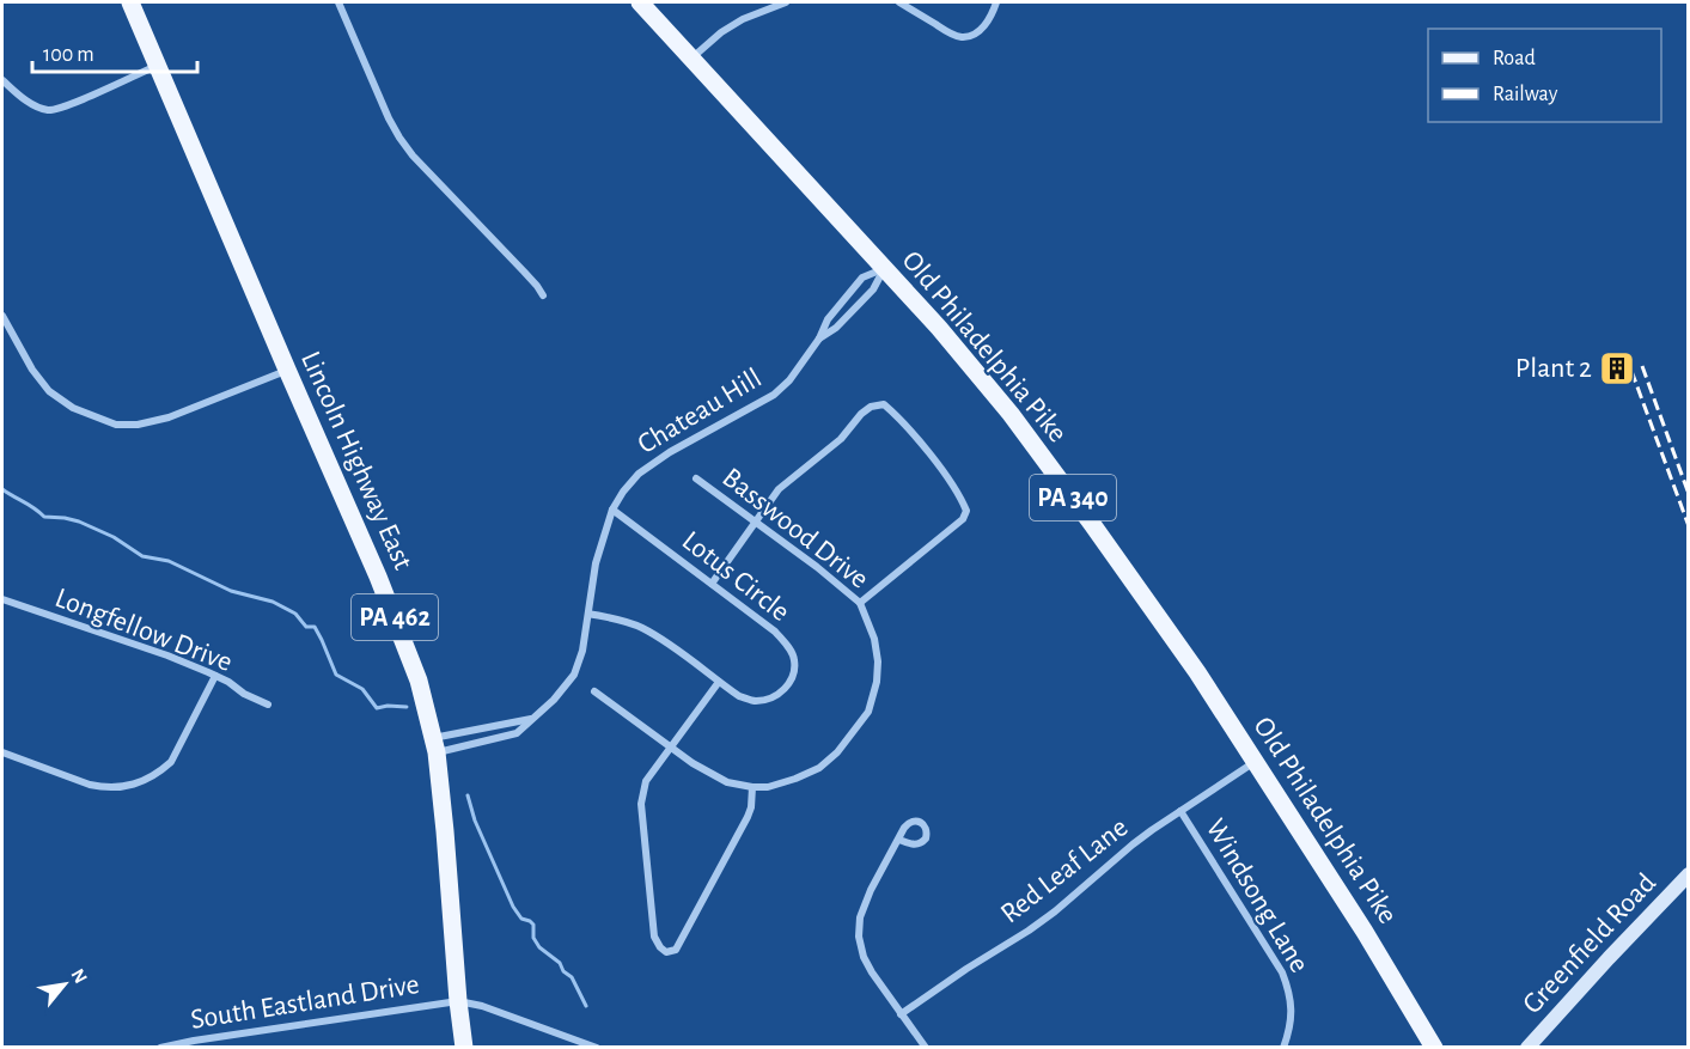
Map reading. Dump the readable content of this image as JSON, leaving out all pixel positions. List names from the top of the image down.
{
  "streets": {
    "main road": [
      "Old Philadelphia Pike",
      "Lincoln Highway East",
      "PA 340",
      "PA 462",
      "Greenfield Road"
    ],
    "street": [
      "Chateau Hill",
      "Basswood Drive",
      "Lotus Circle",
      "Longfellow Drive",
      "Red Leaf Lane",
      "Windsong Lane",
      "South Eastland Drive"
    ]
  },
  "crossings": [
    ["Old Philadelphia Pike", "Chateau Hill"],
    ["Old Philadelphia Pike", "Red Leaf Lane"],
    ["Chateau Hill", "Lincoln Highway East"],
    ["Chateau Hill", "Lotus Circle"],
    ["Lincoln Highway East", "South Eastland Drive"],
    ["Red Leaf Lane", "Windsong Lane"]
  ],
  "places": {
    "building": ["Plant 2"]
  },
  "legend": ["Road", "Railway"],
  "scale_bar": "100 m",
  "north": "top right"
}
